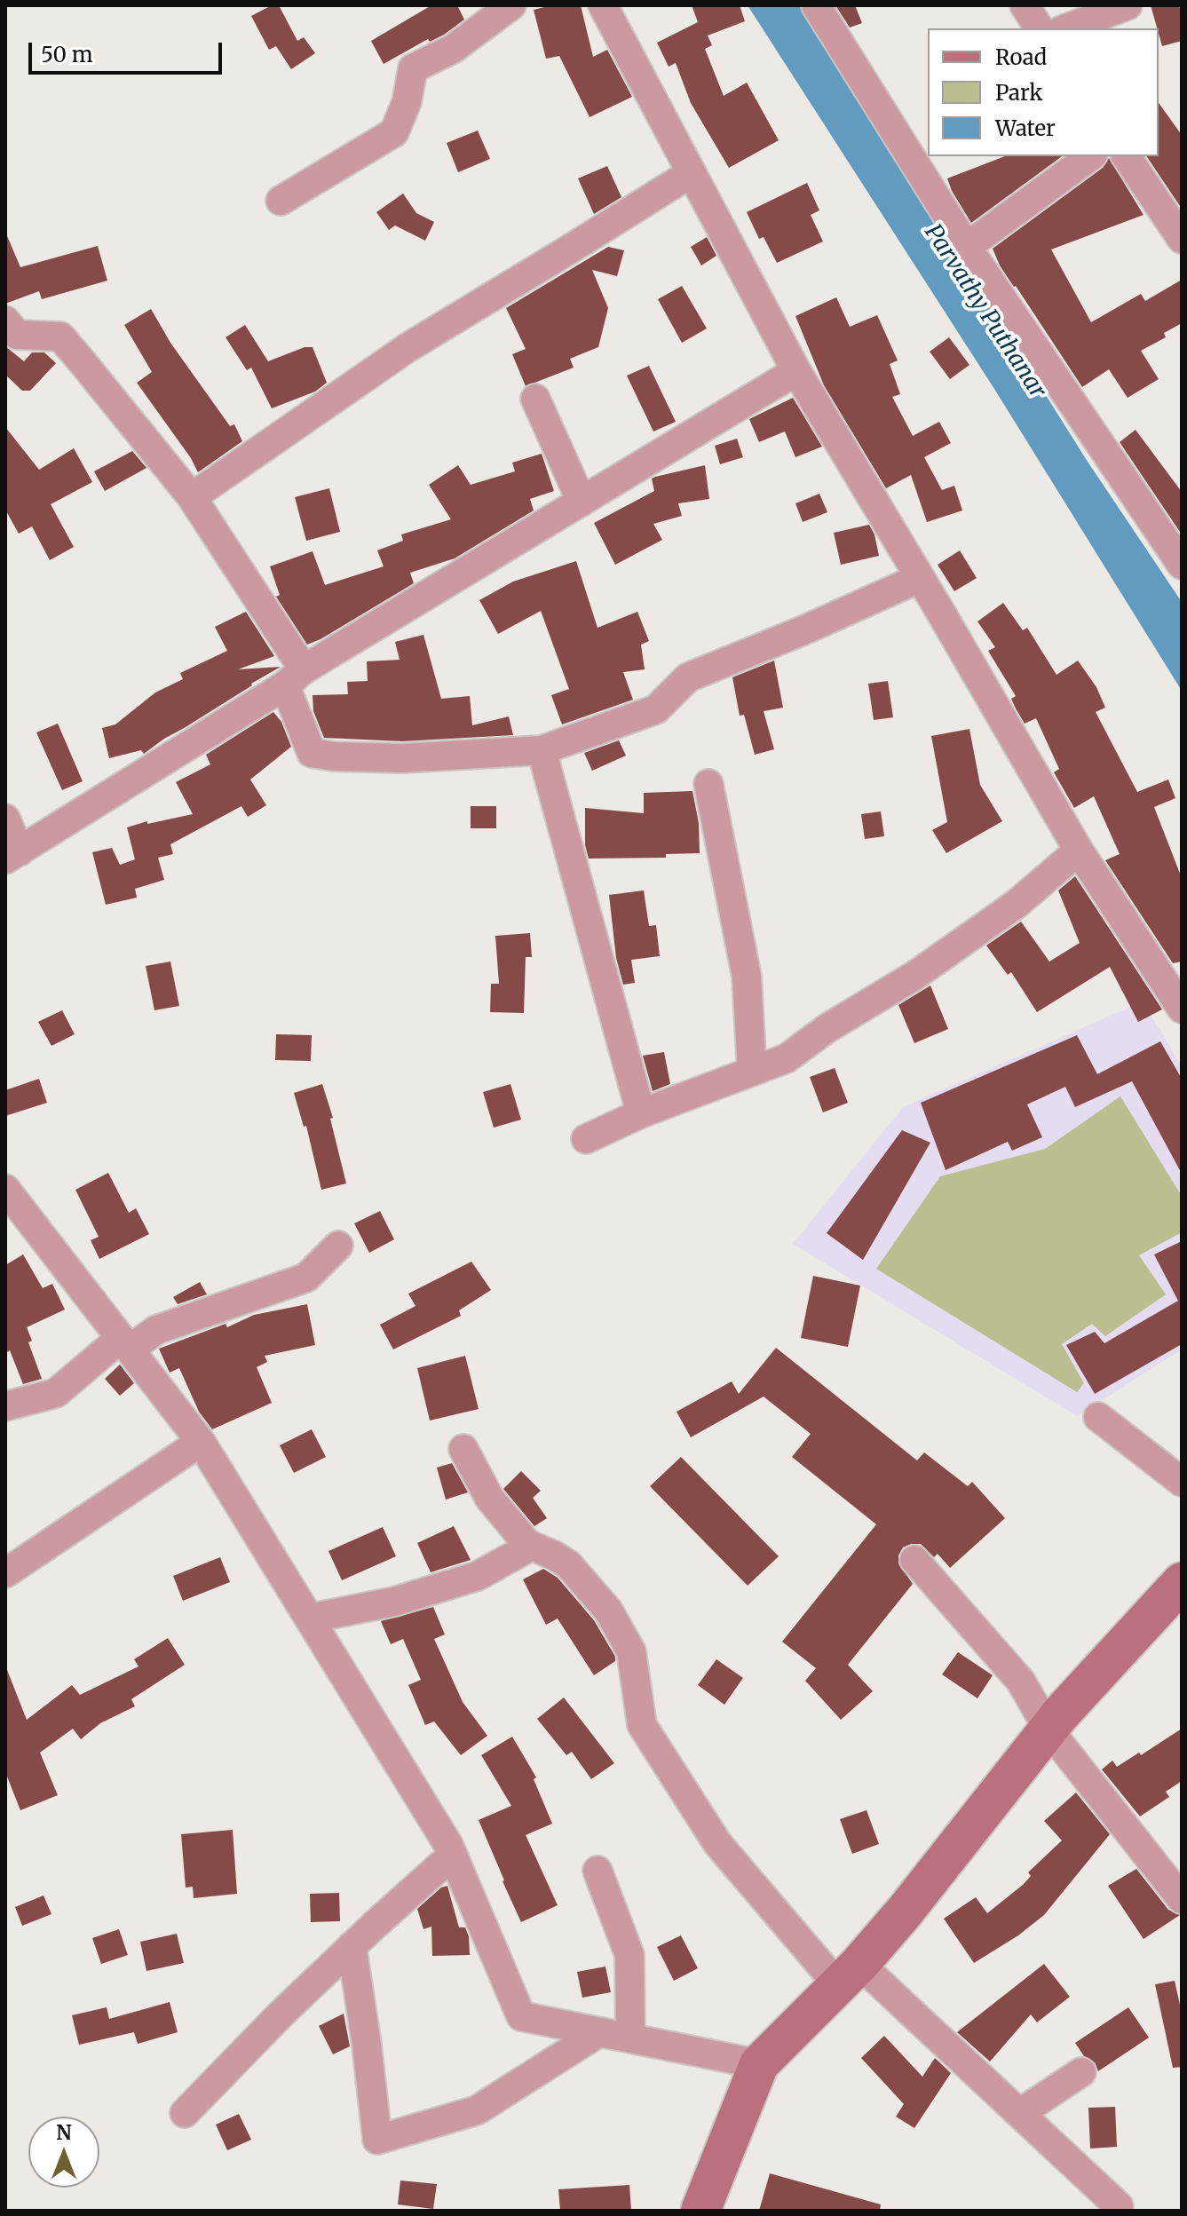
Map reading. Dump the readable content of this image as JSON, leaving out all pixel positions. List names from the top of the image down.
{
  "water": ["Parvathy Puthanar"],
  "legend": ["Road", "Park", "Water"],
  "scale_bar": "50 m",
  "north": "top"
}
